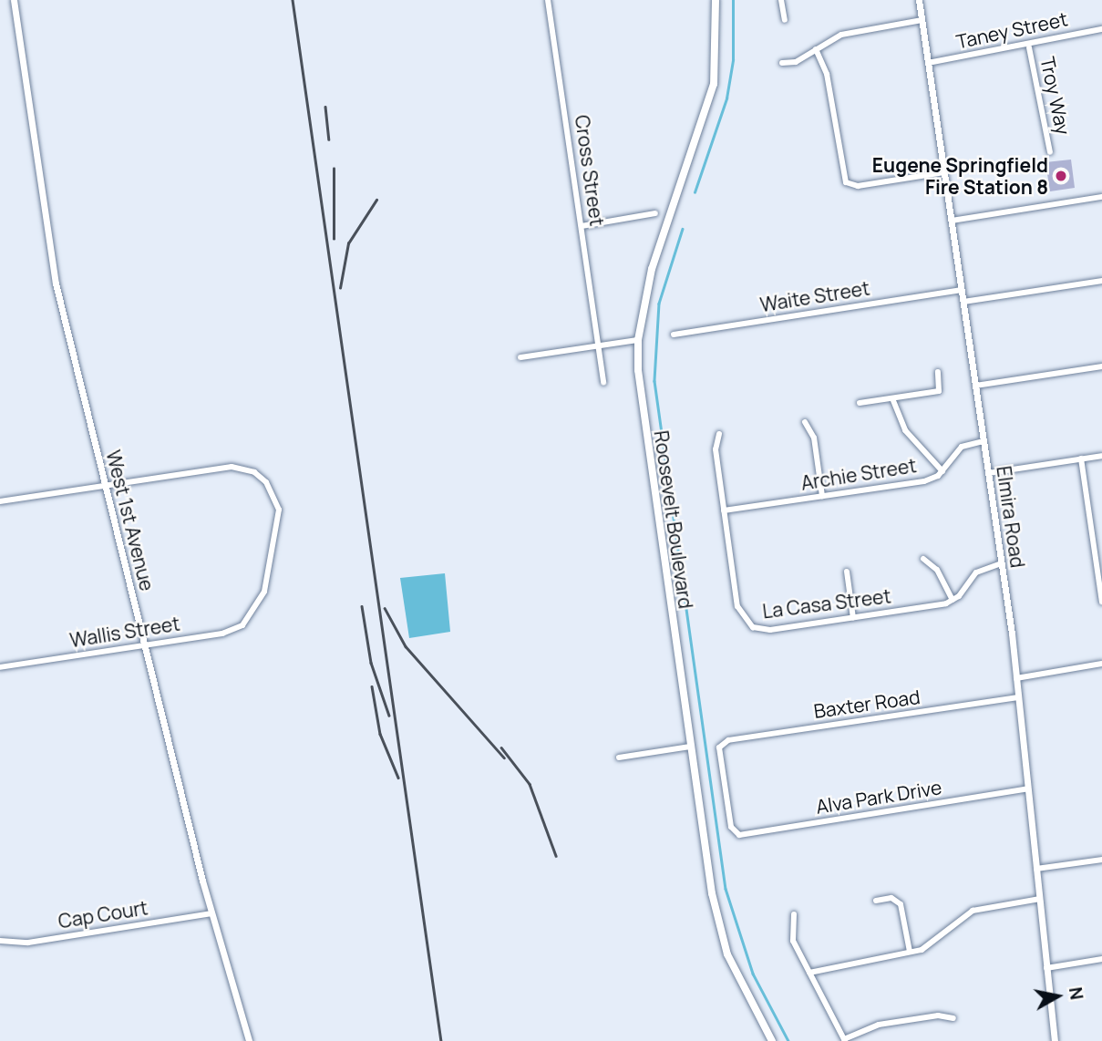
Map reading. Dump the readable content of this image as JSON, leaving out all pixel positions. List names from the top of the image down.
{
  "streets": {
    "main road": ["Roosevelt Boulevard"],
    "street": [
      "Taney Street",
      "Troy Way",
      "Cross Street",
      "Waite Street",
      "Archie Street",
      "Elmira Road",
      "West 1st Avenue",
      "La Casa Street",
      "Wallis Street",
      "Baxter Road",
      "Alva Park Drive",
      "Cap Court"
    ]
  },
  "crossings": [
    ["Taney Street", "Troy Way"],
    ["Taney Street", "Elmira Road"],
    ["Waite Street", "Elmira Road"],
    ["Archie Street", "Elmira Road"],
    ["Archie Street", "La Casa Street"],
    ["Elmira Road", "Baxter Road"],
    ["Elmira Road", "Alva Park Drive"],
    ["West 1st Avenue", "Wallis Street"],
    ["West 1st Avenue", "Cap Court"],
    ["Baxter Road", "Alva Park Drive"]
  ],
  "places": ["Eugene Springfield Fire Station 8"],
  "north": "right"
}
